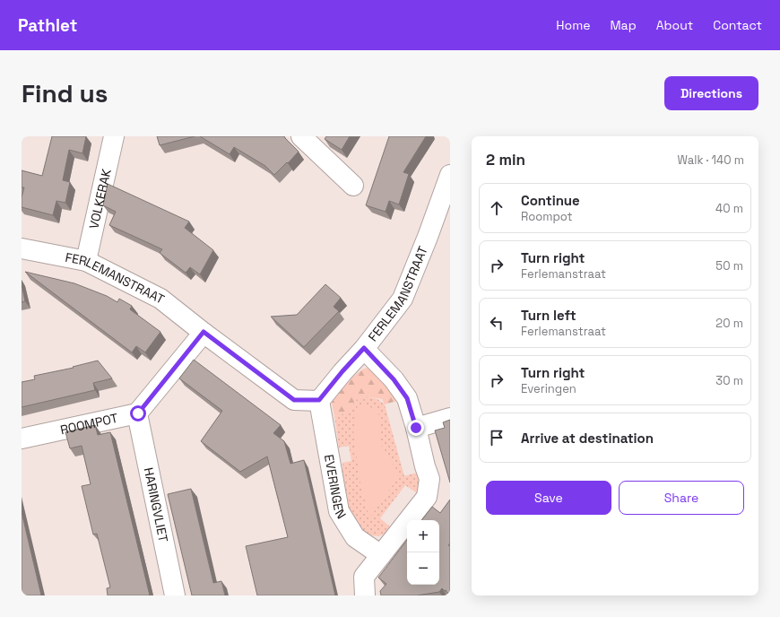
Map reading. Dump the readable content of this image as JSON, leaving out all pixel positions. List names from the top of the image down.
{
  "streets": {
    "street": [
      "VOLKERAK",
      "FERLEMANSTRAAT",
      "ROOMPOT",
      "EVERINGEN",
      "HARINGVLIET"
    ]
  },
  "crossings": [
    ["VOLKERAK", "FERLEMANSTRAAT"],
    ["FERLEMANSTRAAT", "EVERINGEN"],
    ["ROOMPOT", "HARINGVLIET"]
  ],
  "page": {
    "header": "Pathlet",
    "nav": [
      "Home",
      "Map",
      "About",
      "Contact"
    ],
    "buttons": [
      "Directions",
      ["Save", "Share"]
    ],
    "title": "Find us",
    "heading": ["2 min", "Walk · 140 m"],
    "list": [
      ["Continue", "Roompot", "40 m"],
      ["Turn right", "Ferlemanstraat", "50 m"],
      ["Turn left", "Ferlemanstraat", "20 m"],
      ["Turn right", "Everingen", "30 m"],
      "Arrive at destination"
    ],
    "map_buttons": ["+", "−"]
  }
}
